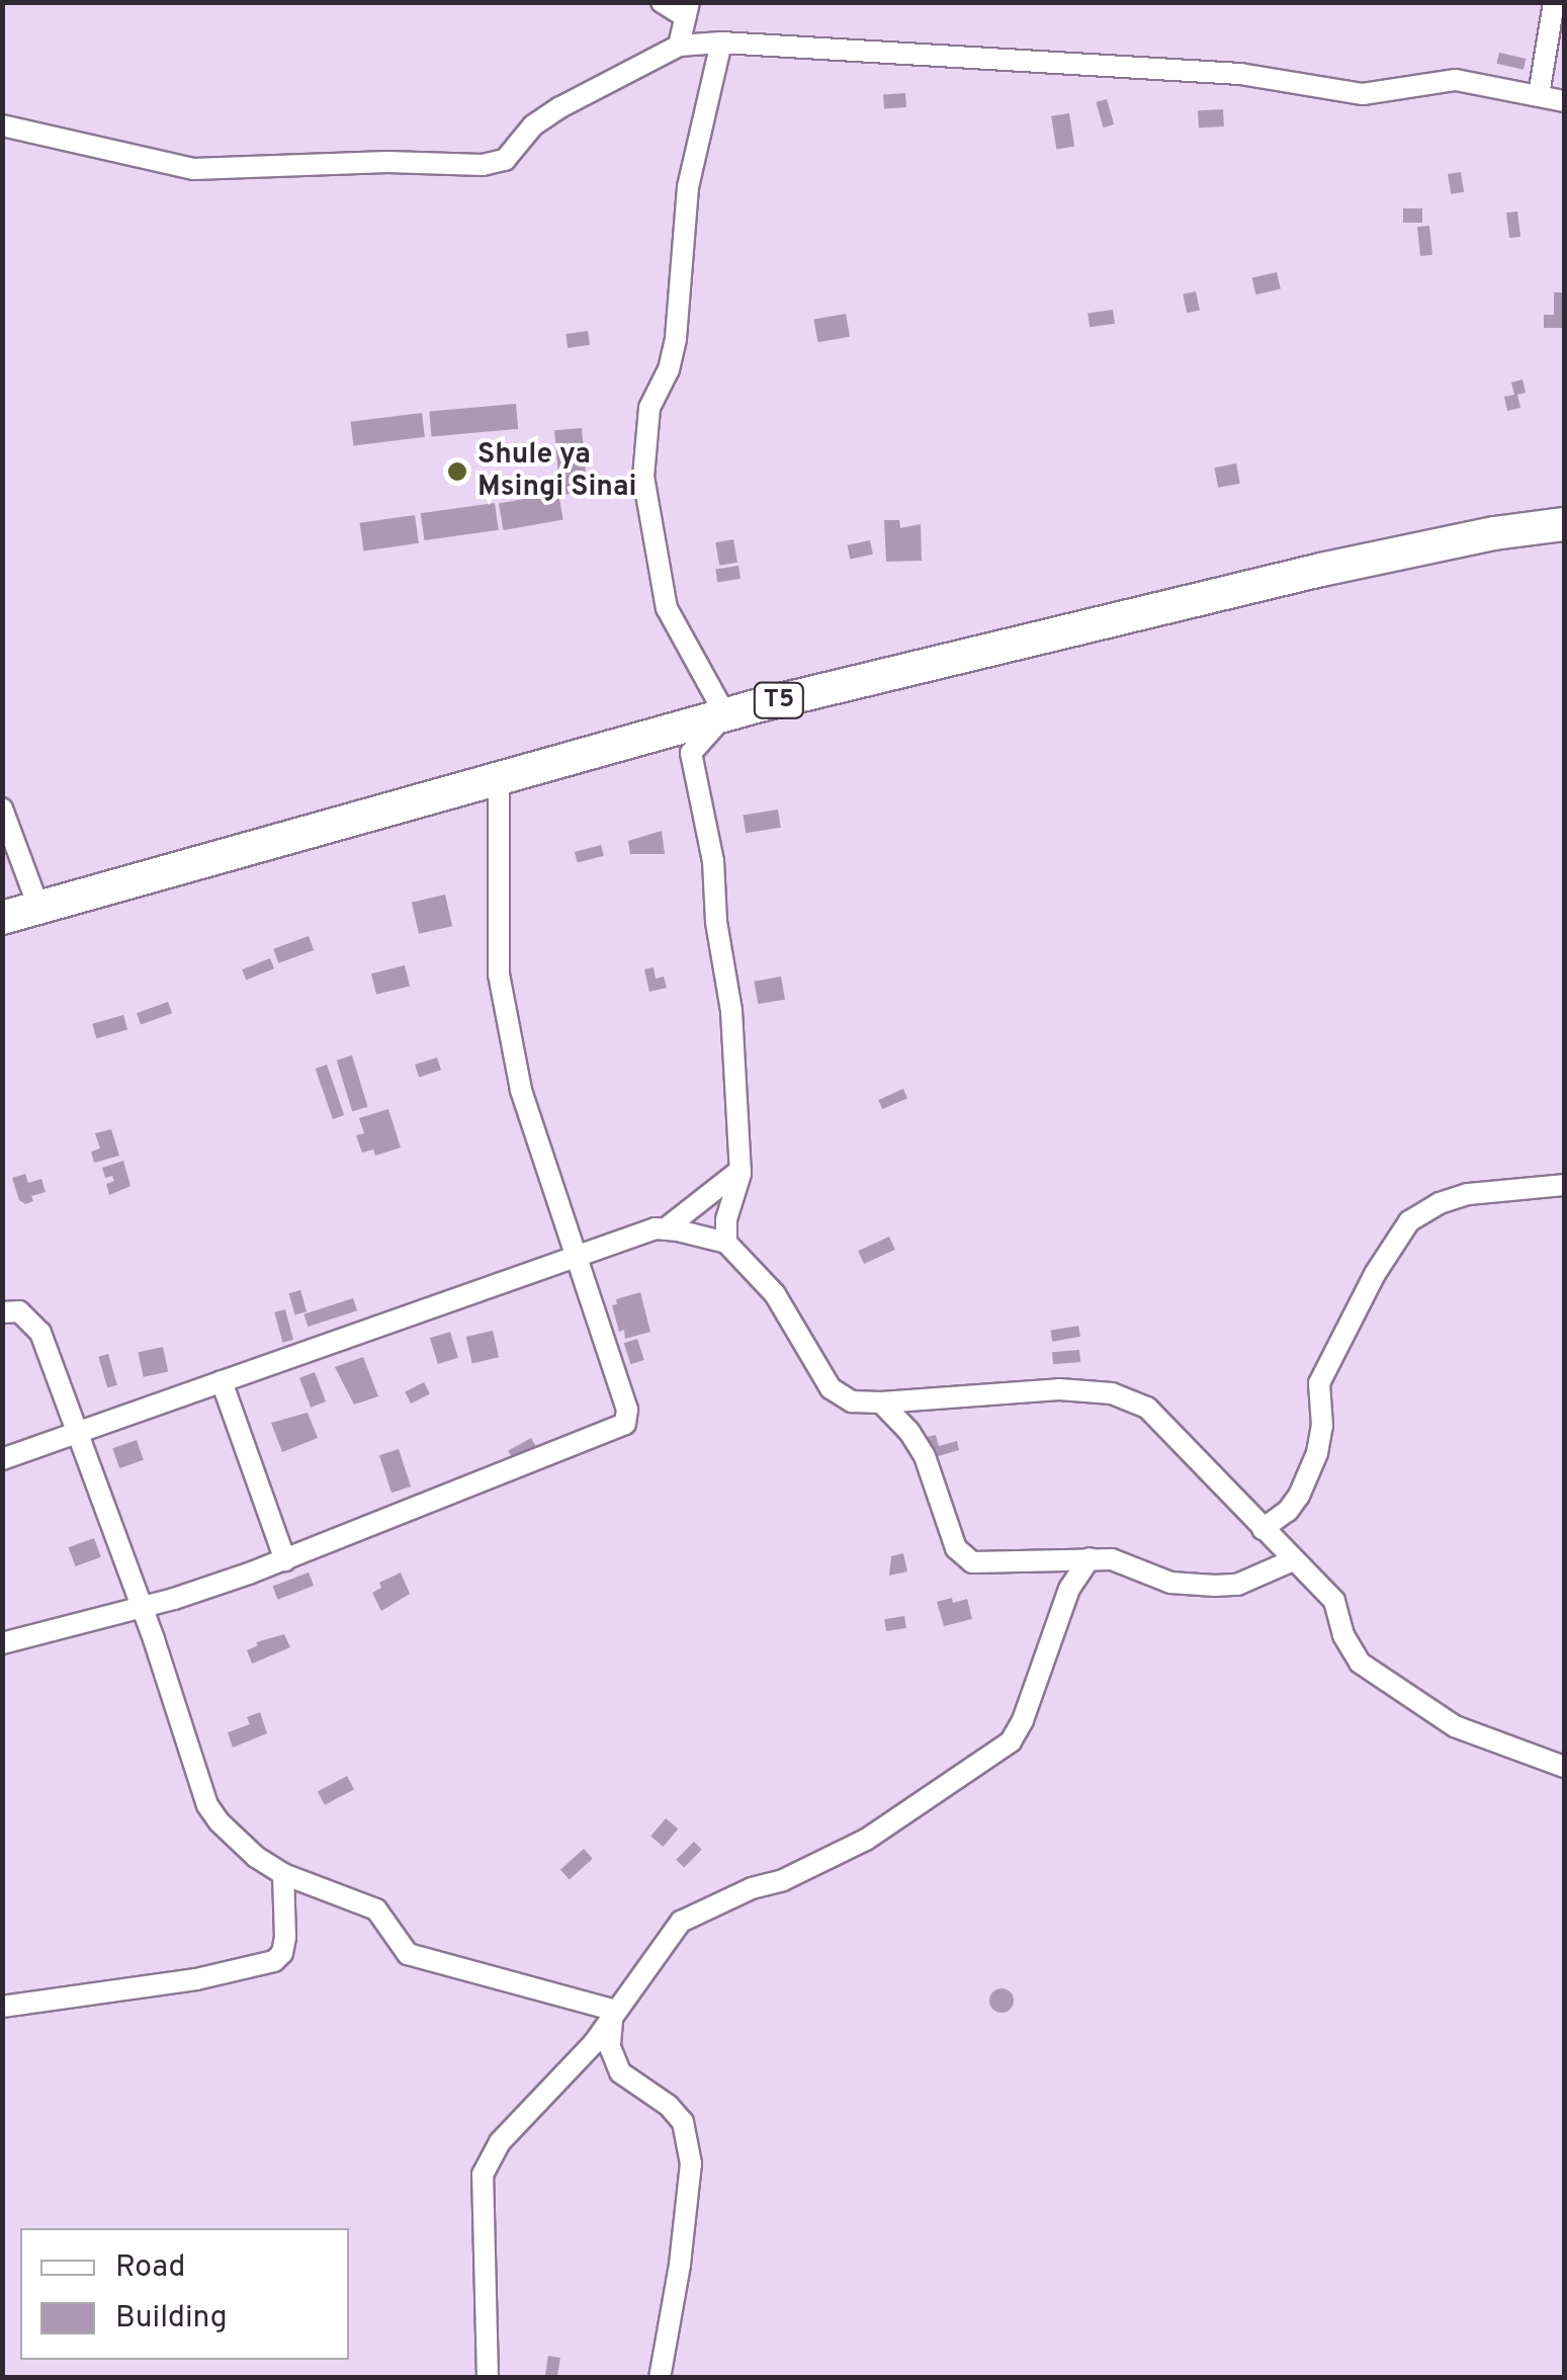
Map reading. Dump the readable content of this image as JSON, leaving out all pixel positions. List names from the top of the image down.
{
  "streets": {
    "highway": ["T5"]
  },
  "places": ["Shule ya Msingi Sinai"],
  "legend": ["Road", "Building"]
}
